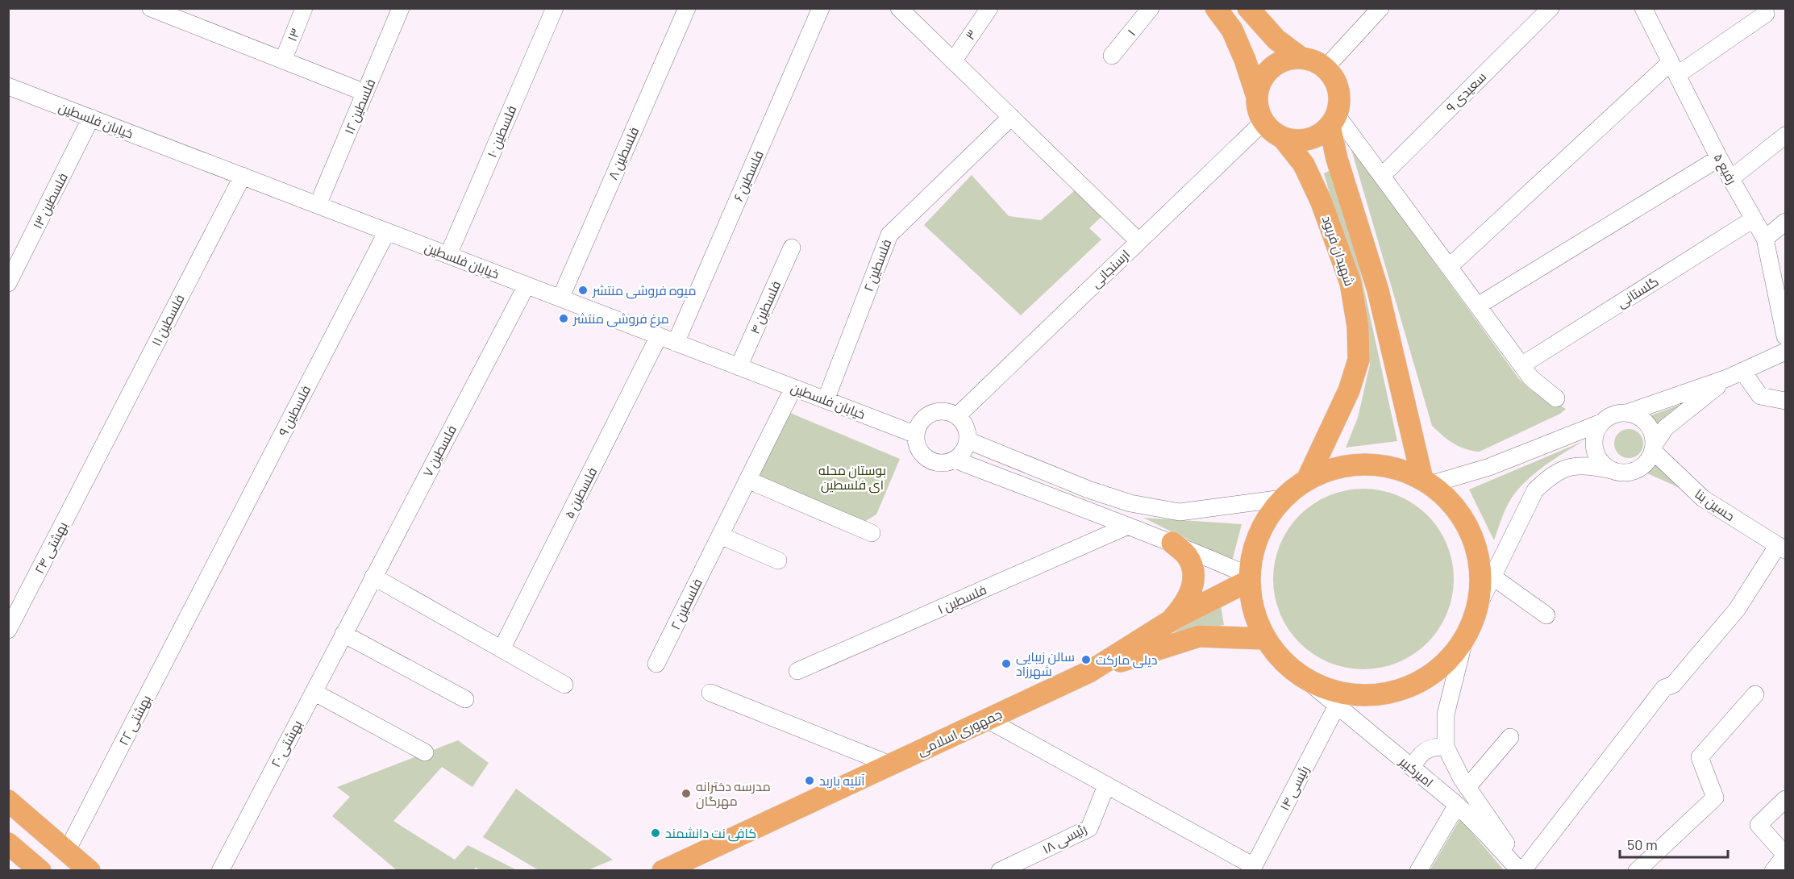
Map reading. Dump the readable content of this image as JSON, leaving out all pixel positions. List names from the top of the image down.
{
  "streets": {
    "main road": ["شهيدان فربود", "جمهوری اسلامی"],
    "street": [
      "۱",
      "۱۳",
      "۳",
      "سعیدی ۹",
      "فلسطین ۱۲",
      "خیابان فلسطین",
      "فلسطین ۱۰",
      "فلسطین ۸",
      "رفیع ۵",
      "فلسطین ۶",
      "فلسطین ۱۳",
      "فلسطین ۲",
      "ارسنجانی",
      "گلستانی",
      "فلسطین ۴",
      "فلسطین ۱۱",
      "فلسطین ۹",
      "فلسطین ۷",
      "فلسطین ۵",
      "حسین بنا",
      "بهشتی ۲۴",
      "فلسطین ۱",
      "بهشتی ۲۲",
      "بهشتی ۲۰",
      "امیرکبیر",
      "رئیسی ۱۴",
      "رئیسی ۱۸"
    ]
  },
  "crossings": [
    ["فلسطین ۱۲", "خیابان فلسطین"],
    ["خیابان فلسطین", "فلسطین ۱۰"],
    ["خیابان فلسطین", "فلسطین ۸"],
    ["خیابان فلسطین", "فلسطین ۶"],
    ["خیابان فلسطین", "فلسطین ۱۳"],
    ["خیابان فلسطین", "فلسطین ۲"],
    ["خیابان فلسطین", "ارسنجانی"],
    ["خیابان فلسطین", "فلسطین ۴"],
    ["خیابان فلسطین", "فلسطین ۱۱"],
    ["خیابان فلسطین", "فلسطین ۹"],
    ["خیابان فلسطین", "فلسطین ۷"],
    ["خیابان فلسطین", "فلسطین ۵"],
    ["رفیع ۵", "گلستانی"],
    ["شهيدان فربود", "ارسنجانی"],
    ["فلسطین ۱۱", "بهشتی ۲۴"],
    ["فلسطین ۹", "بهشتی ۲۲"],
    ["فلسطین ۷", "بهشتی ۲۰"],
    ["امیرکبیر", "رئیسی ۱۴"]
  ],
  "parks": ["بوستان محله ای فلسطین"],
  "places": [
    "میوه فروشی منتشر",
    "مرغ فروشی منتشر",
    "دیلی مارکت",
    "سالن زیبایی شهرزاد",
    "آتلیه باربد",
    "مدرسه دخترانه مهرگان",
    "کافی نت دانشمند"
  ],
  "scale_bar": "50 m"
}
